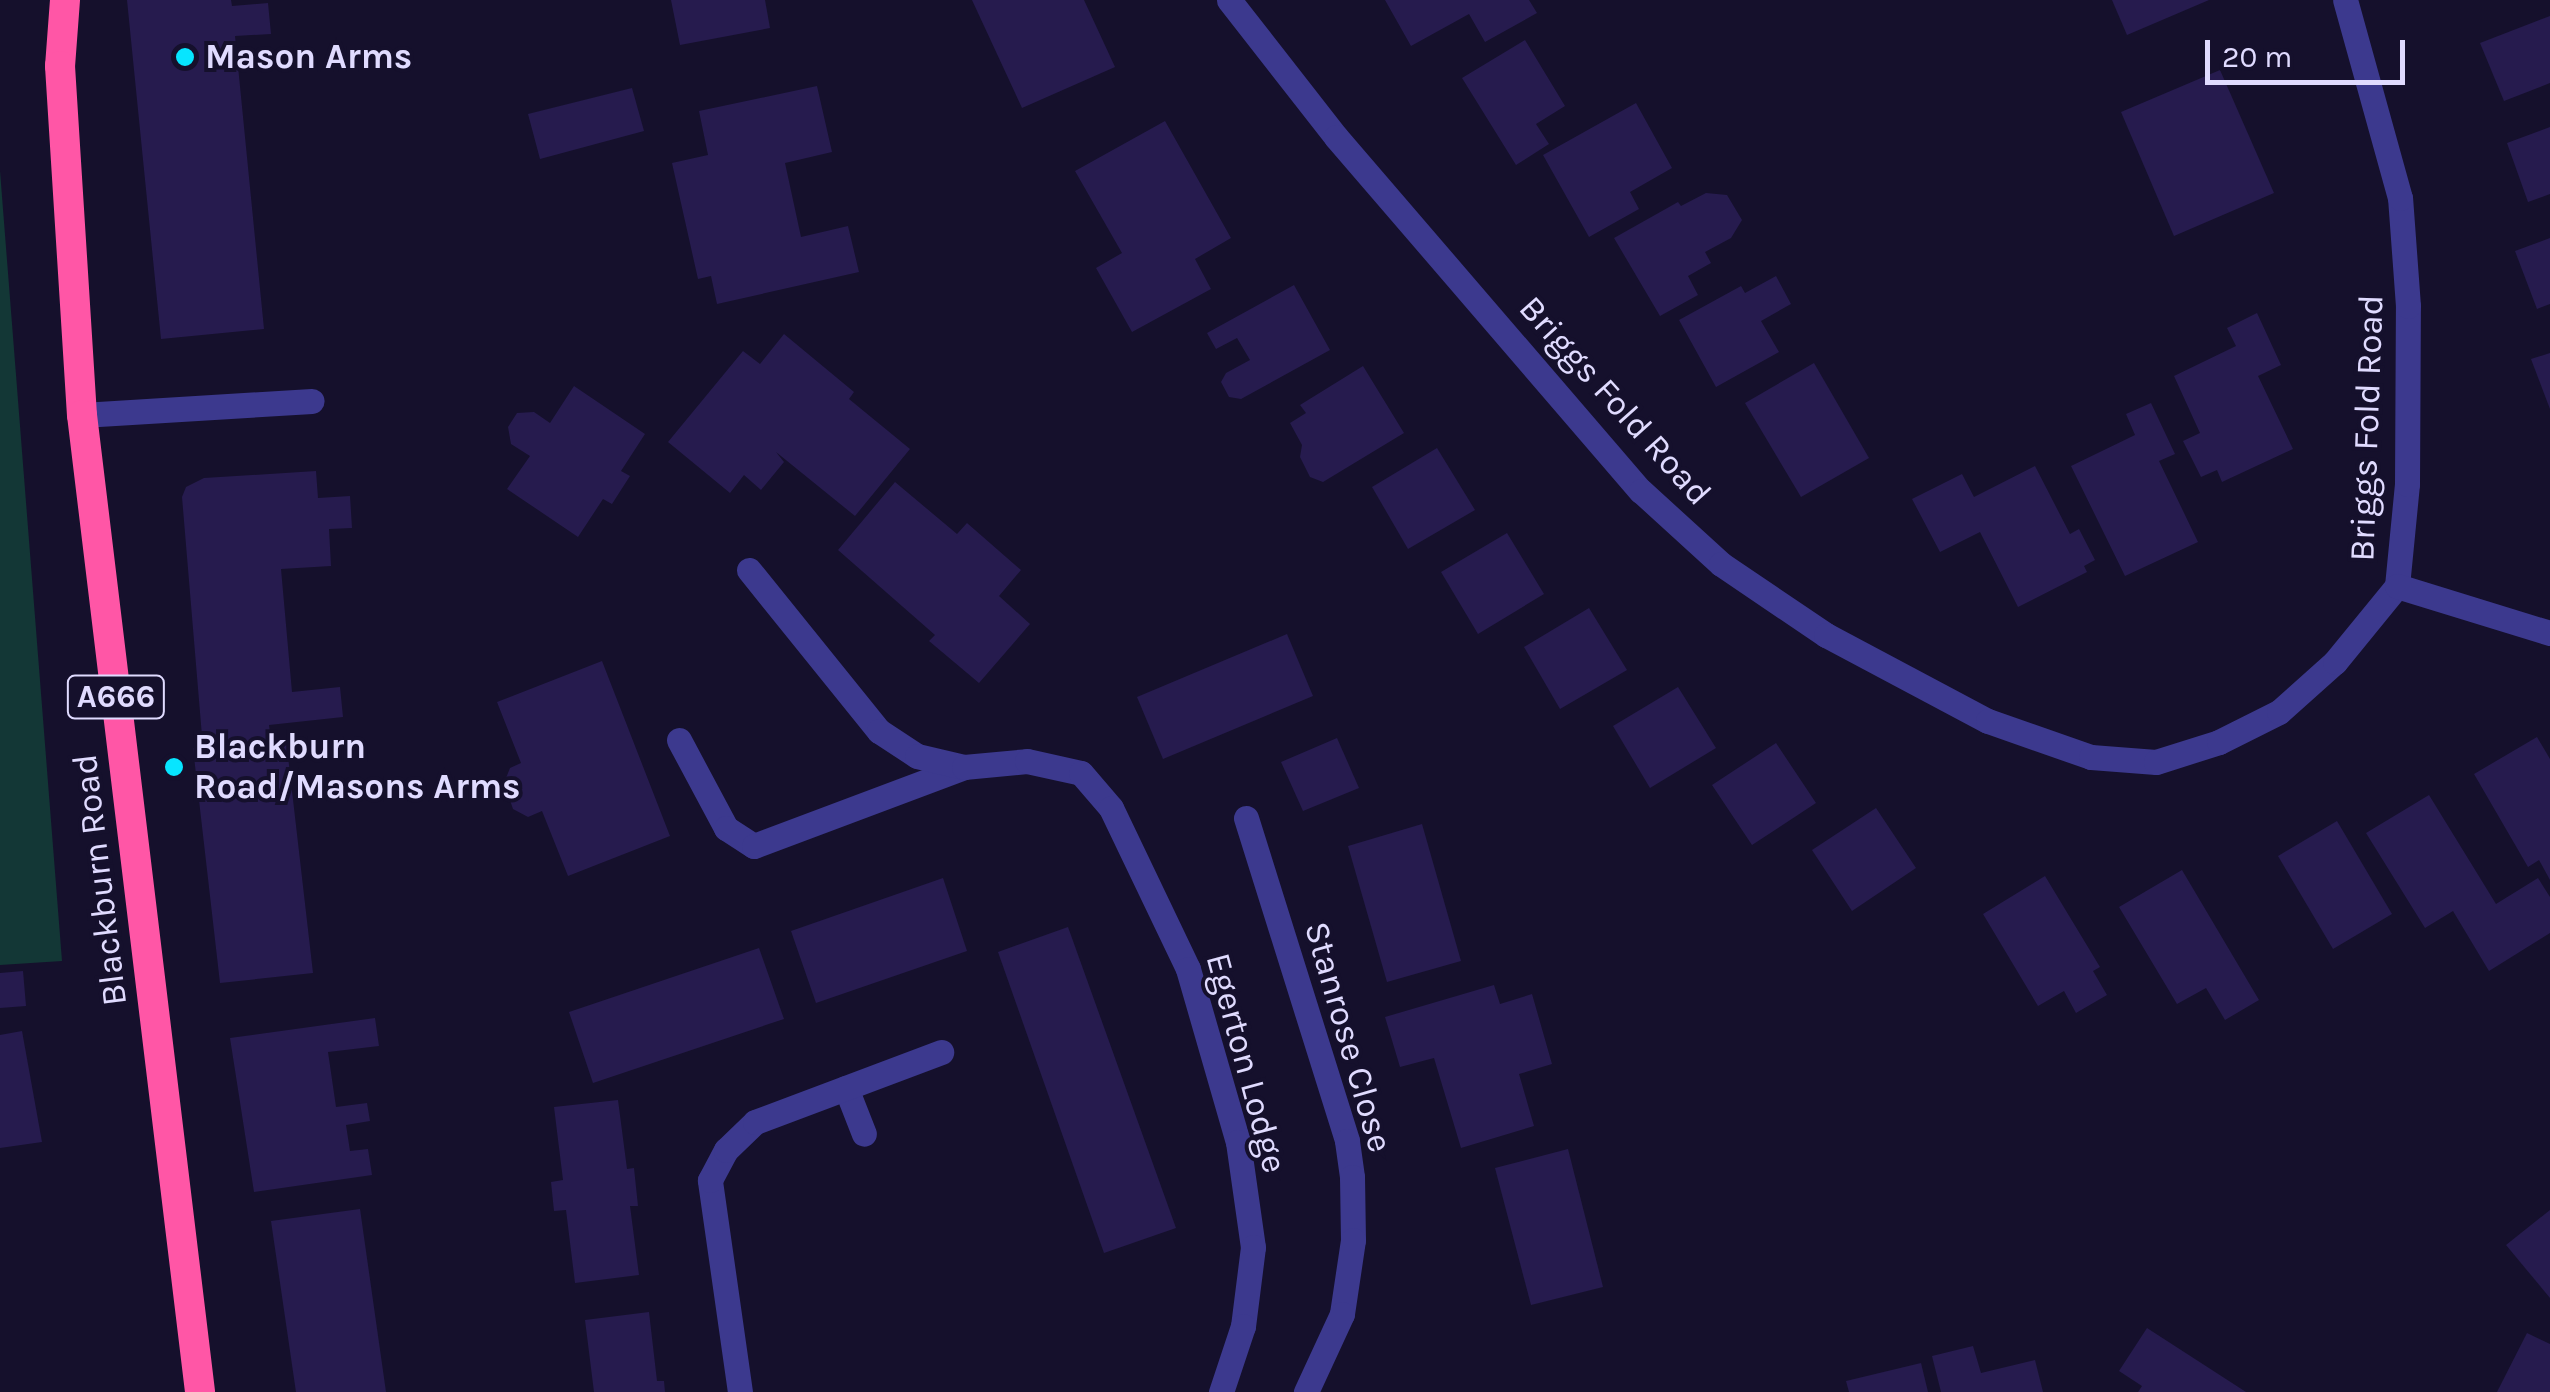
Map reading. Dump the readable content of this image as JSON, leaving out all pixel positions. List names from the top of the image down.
{
  "streets": {
    "highway": ["A666", "Blackburn Road"],
    "street": ["Briggs Fold Road", "Stanrose Close", "Egerton Lodge"]
  },
  "places": ["Mason Arms", "Blackburn Road/Masons Arms"],
  "scale_bar": "20 m"
}
